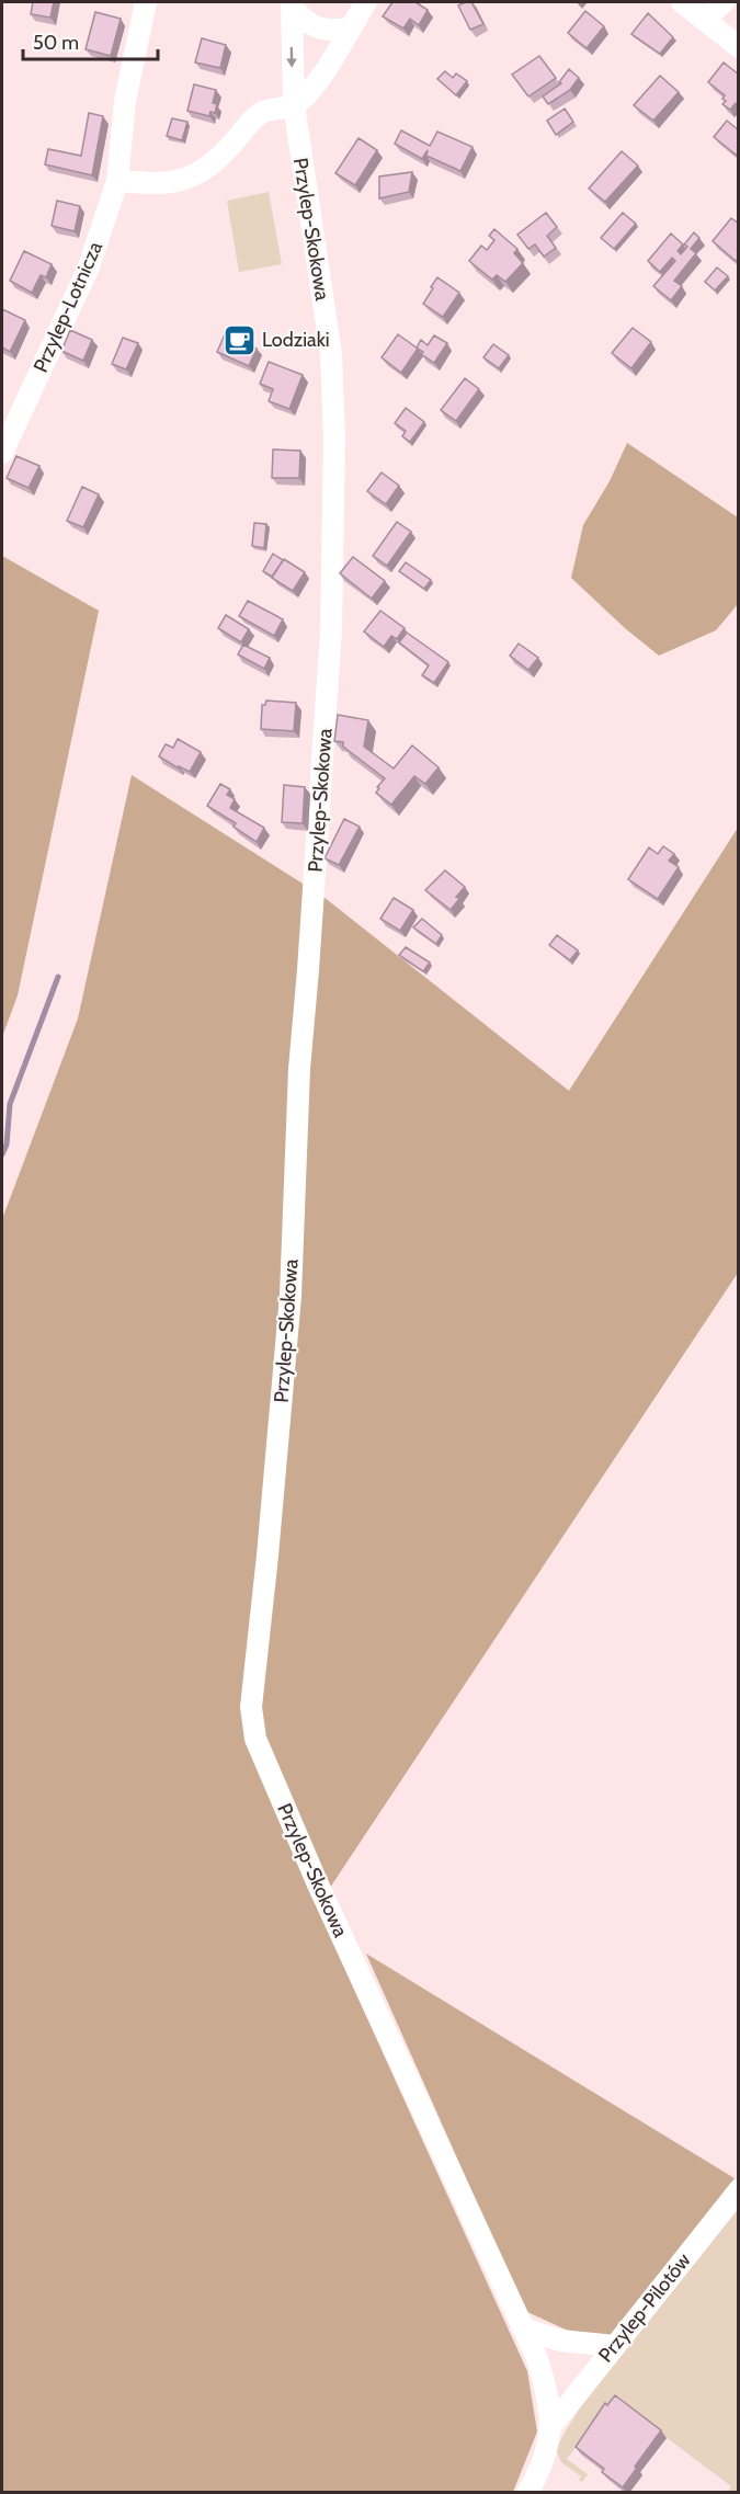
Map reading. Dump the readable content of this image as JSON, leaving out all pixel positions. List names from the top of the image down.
{
  "streets": {
    "street": ["Przylep-Skokowa", "Przylep-Lotnicza", "Przylep-Pilotów"]
  },
  "crossings": [
    ["Przylep-Skokowa", "Przylep-Pilotów"]
  ],
  "places": {
    "cafe": ["Lodziaki"]
  },
  "scale_bar": "50 m"
}
